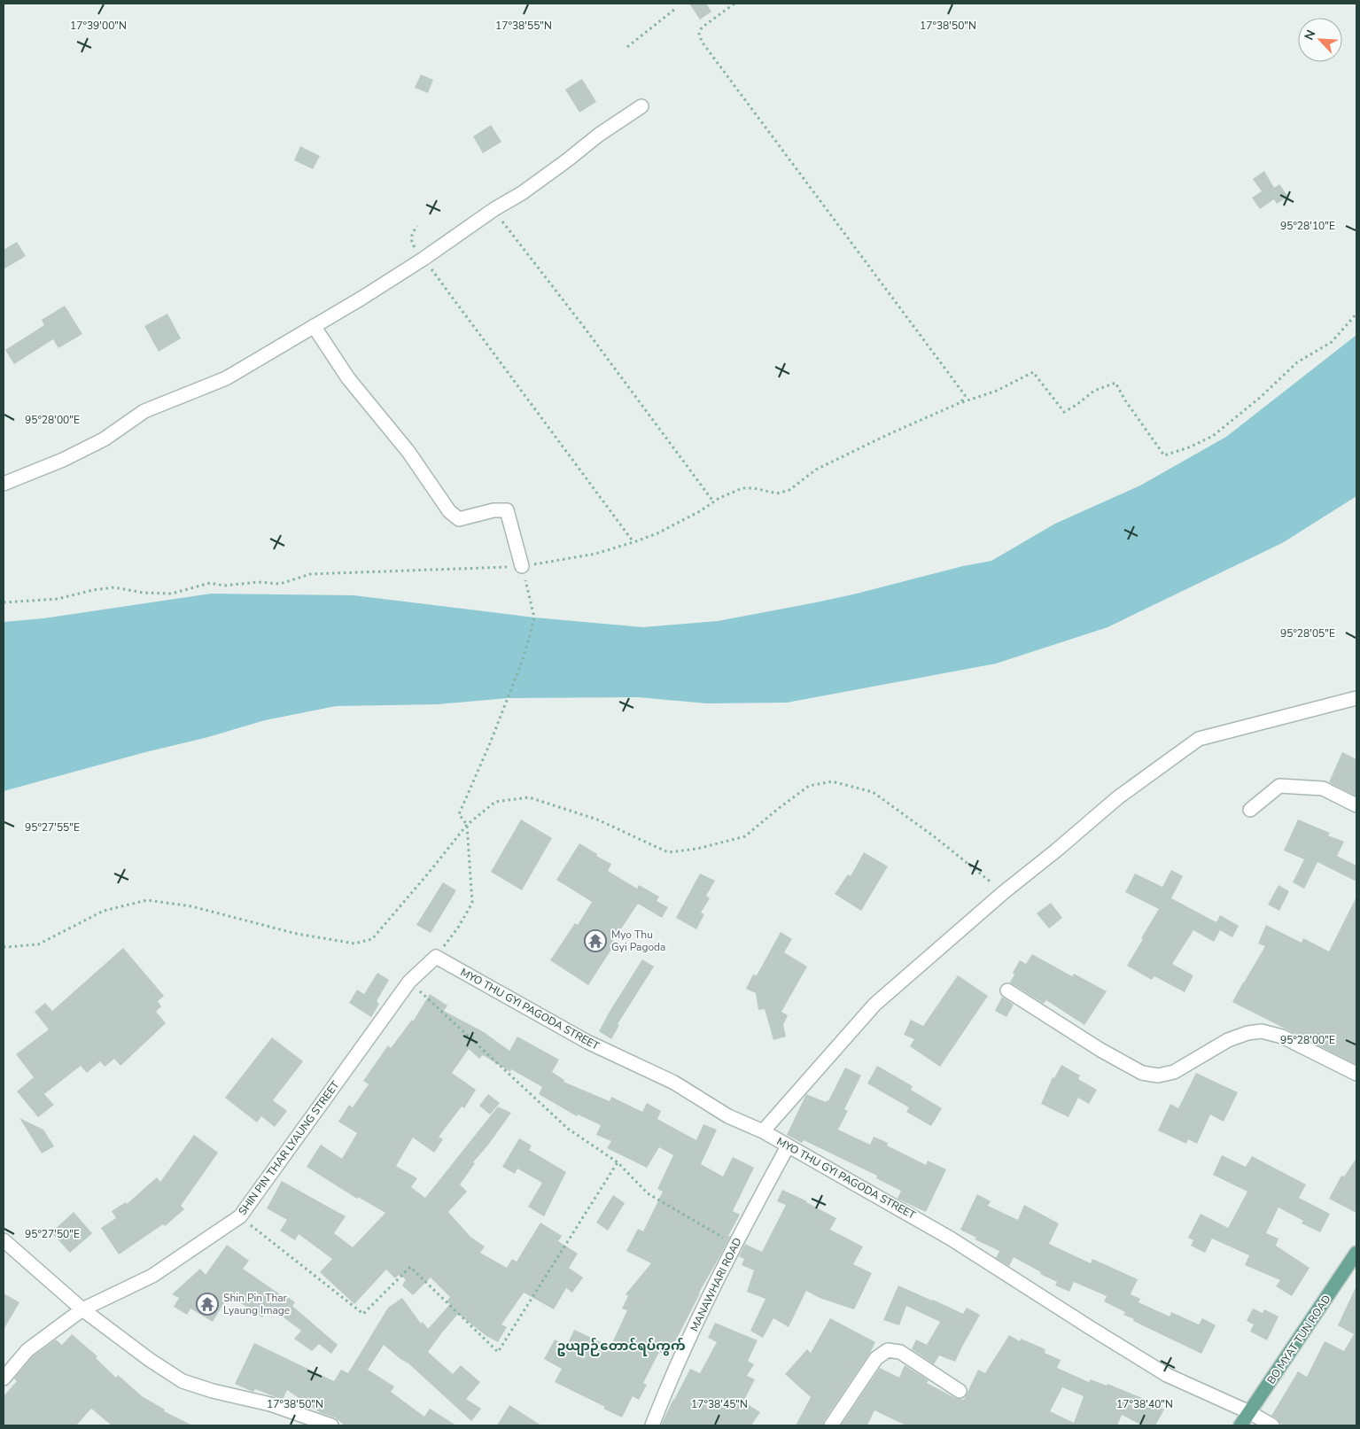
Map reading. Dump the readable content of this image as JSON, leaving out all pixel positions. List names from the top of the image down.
{
  "streets": {
    "main road": ["BO MYAT TUN ROAD"],
    "street": ["MYO THU GYI PAGODA STREET", "SHIN PIN THAR LYAUNG STREET", "MANAWHARI ROAD"]
  },
  "crossings": [
    ["MYO THU GYI PAGODA STREET", "SHIN PIN THAR LYAUNG STREET"],
    ["MYO THU GYI PAGODA STREET", "MANAWHARI ROAD"],
    ["MYO THU GYI PAGODA STREET", "BO MYAT TUN ROAD"]
  ],
  "districts": ["ဥယျာဉ်တောင်ရပ်ကွက်"],
  "places": {
    "temple": ["Myo Thu Gyi Pagoda", "Shin Pin Thar Lyaung Image"]
  },
  "north": "top left",
  "coordinates": [
    "17°39'00\"N",
    "17°38'55\"N",
    "17°38'50\"N",
    "95°28'10\"E",
    "95°28'00\"E",
    "95°28'05\"E",
    "95°27'55\"E",
    "95°27'50\"E",
    "17°38'45\"N",
    "17°38'40\"N"
  ]
}
